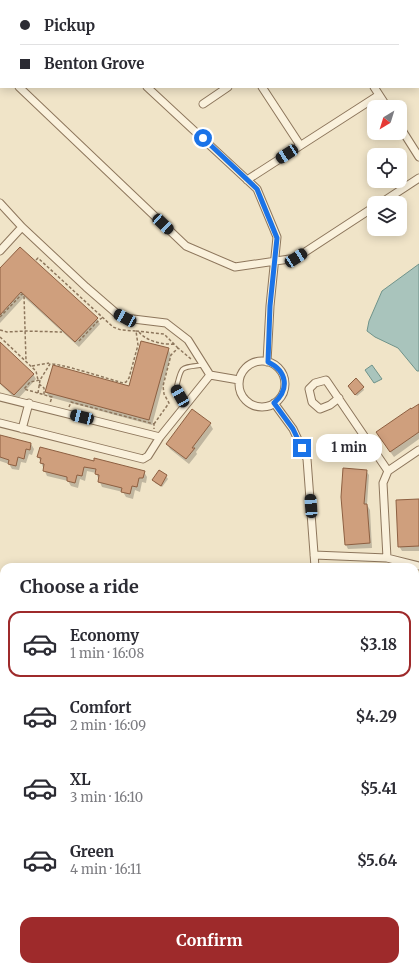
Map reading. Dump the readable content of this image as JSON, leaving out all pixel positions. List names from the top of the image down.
{
  "north": "bottom left",
  "page": {
    "banner": ["Pickup", "Benton Grove"],
    "bubble": "1 min",
    "heading": "Choose a ride",
    "list": [
      {
        "name": "Economy",
        "note": "1 min · 16:08",
        "value": "$3.18"
      },
      {
        "name": "Comfort",
        "note": "2 min · 16:09",
        "value": "$4.29"
      },
      {
        "name": "XL",
        "note": "3 min · 16:10",
        "value": "$5.41"
      },
      {
        "name": "Green",
        "note": "4 min · 16:11",
        "value": "$5.64"
      }
    ],
    "buttons": "Confirm"
  }
}
